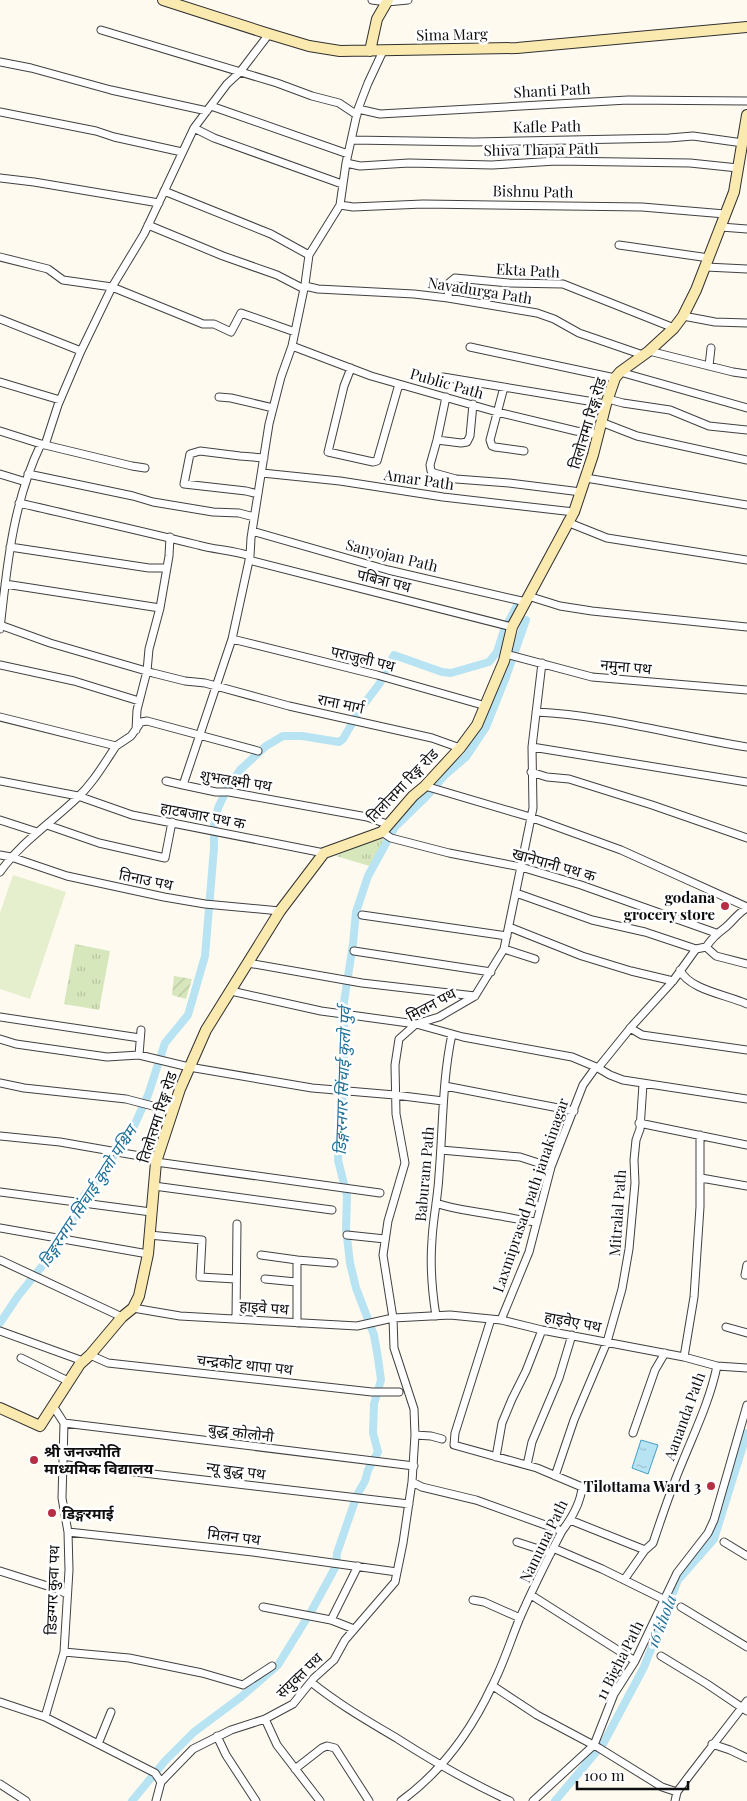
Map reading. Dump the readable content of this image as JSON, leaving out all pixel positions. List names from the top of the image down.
{
  "streets": {
    "street": [
      "Sima Marg",
      "Shanti Path",
      "Kafle Path",
      "Shiva Thapa Path",
      "Bishnu Path",
      "Ekta Path",
      "Navadurga Path",
      "Public Path",
      "तिलोत्तमा रिङ्ग रोड",
      "Amar Path",
      "Sanyojan Path",
      "पबित्रा पथ",
      "पराजुली पथ",
      "नमुना पथ",
      "राना मार्ग",
      "शुभलक्ष्मी पथ",
      "हाटबजार पथ क",
      "खानेपानी पथ क",
      "तिनाउ पथ",
      "मिलन पथ",
      "Baburam Path",
      "Laxmiprasad path janakinagar",
      "Mitralal Path",
      "हाइवे पथ",
      "हाइवेए पथ",
      "चन्द्रकोट थापा पथ",
      "Aananda Path",
      "बुद्ध कोलोनी",
      "न्यू बुद्ध पथ",
      "Namuna Path",
      "डिङग्गर कुवा पथ",
      "11 Bigha Path",
      "संयुक्त पथ"
    ]
  },
  "crossings": [
    ["Kafle Path", "तिलोत्तमा रिङ्ग रोड"],
    ["Shiva Thapa Path", "तिलोत्तमा रिङ्ग रोड"],
    ["Bishnu Path", "तिलोत्तमा रिङ्ग रोड"],
    ["Ekta Path", "Navadurga Path"],
    ["Ekta Path", "तिलोत्तमा रिङ्ग रोड"],
    ["Navadurga Path", "तिलोत्तमा रिङ्ग रोड"],
    ["Navadurga Path", "शुभलक्ष्मी पथ"],
    ["Public Path", "तिलोत्तमा रिङ्ग रोड"],
    ["Public Path", "शुभलक्ष्मी पथ"],
    ["तिलोत्तमा रिङ्ग रोड", "Amar Path"],
    ["तिलोत्तमा रिङ्ग रोड", "Sanyojan Path"],
    ["तिलोत्तमा रिङ्ग रोड", "पबित्रा पथ"],
    ["तिलोत्तमा रिङ्ग रोड", "पराजुली पथ"],
    ["तिलोत्तमा रिङ्ग रोड", "नमुना पथ"],
    ["तिलोत्तमा रिङ्ग रोड", "राना मार्ग"],
    ["तिलोत्तमा रिङ्ग रोड", "शुभलक्ष्मी पथ"],
    ["तिलोत्तमा रिङ्ग रोड", "हाटबजार पथ क"],
    ["तिलोत्तमा रिङ्ग रोड", "खानेपानी पथ क"],
    ["तिलोत्तमा रिङ्ग रोड", "तिनाउ पथ"],
    ["तिलोत्तमा रिङ्ग रोड", "हाइवे पथ"],
    ["Amar Path", "शुभलक्ष्मी पथ"],
    ["Sanyojan Path", "शुभलक्ष्मी पथ"],
    ["पबित्रा पथ", "शुभलक्ष्मी पथ"],
    ["पराजुली पथ", "शुभलक्ष्मी पथ"],
    ["नमुना पथ", "मिलन पथ"],
    ["राना मार्ग", "शुभलक्ष्मी पथ"],
    ["शुभलक्ष्मी पथ", "खानेपानी पथ क"],
    ["खानेपानी पथ क", "मिलन पथ"],
    ["मिलन पथ", "हाइवे पथ"],
    ["मिलन पथ", "हाइवेए पथ"],
    ["मिलन पथ", "डिङग्गर कुवा पथ"],
    ["मिलन पथ", "संयुक्त पथ"],
    ["Baburam Path", "हाइवेए पथ"],
    ["Laxmiprasad path janakinagar", "हाइवेए पथ"],
    ["Mitralal Path", "हाइवेए पथ"],
    ["Mitralal Path", "Namuna Path"],
    ["हाइवे पथ", "हाइवेए पथ"],
    ["हाइवेए पथ", "Aananda Path"],
    ["हाइवेए पथ", "Namuna Path"],
    ["बुद्ध कोलोनी", "डिङग्गर कुवा पथ"],
    ["बुद्ध कोलोनी", "संयुक्त पथ"],
    ["न्यू बुद्ध पथ", "डिङग्गर कुवा पथ"],
    ["न्यू बुद्ध पथ", "संयुक्त पथ"]
  ],
  "water": ["डिङ्गरनगर सिंचाई कुलो पुर्व", "डिङ्गरनगर सिंचाई कुलो पश्चिम", "16 khola"],
  "places": [
    "godana grocery store",
    "श्री जनज्योति माध्यमिक विद्यालय",
    "Tilottama Ward 3",
    "डिङ्गरमाई"
  ],
  "scale_bar": "100 m"
}
